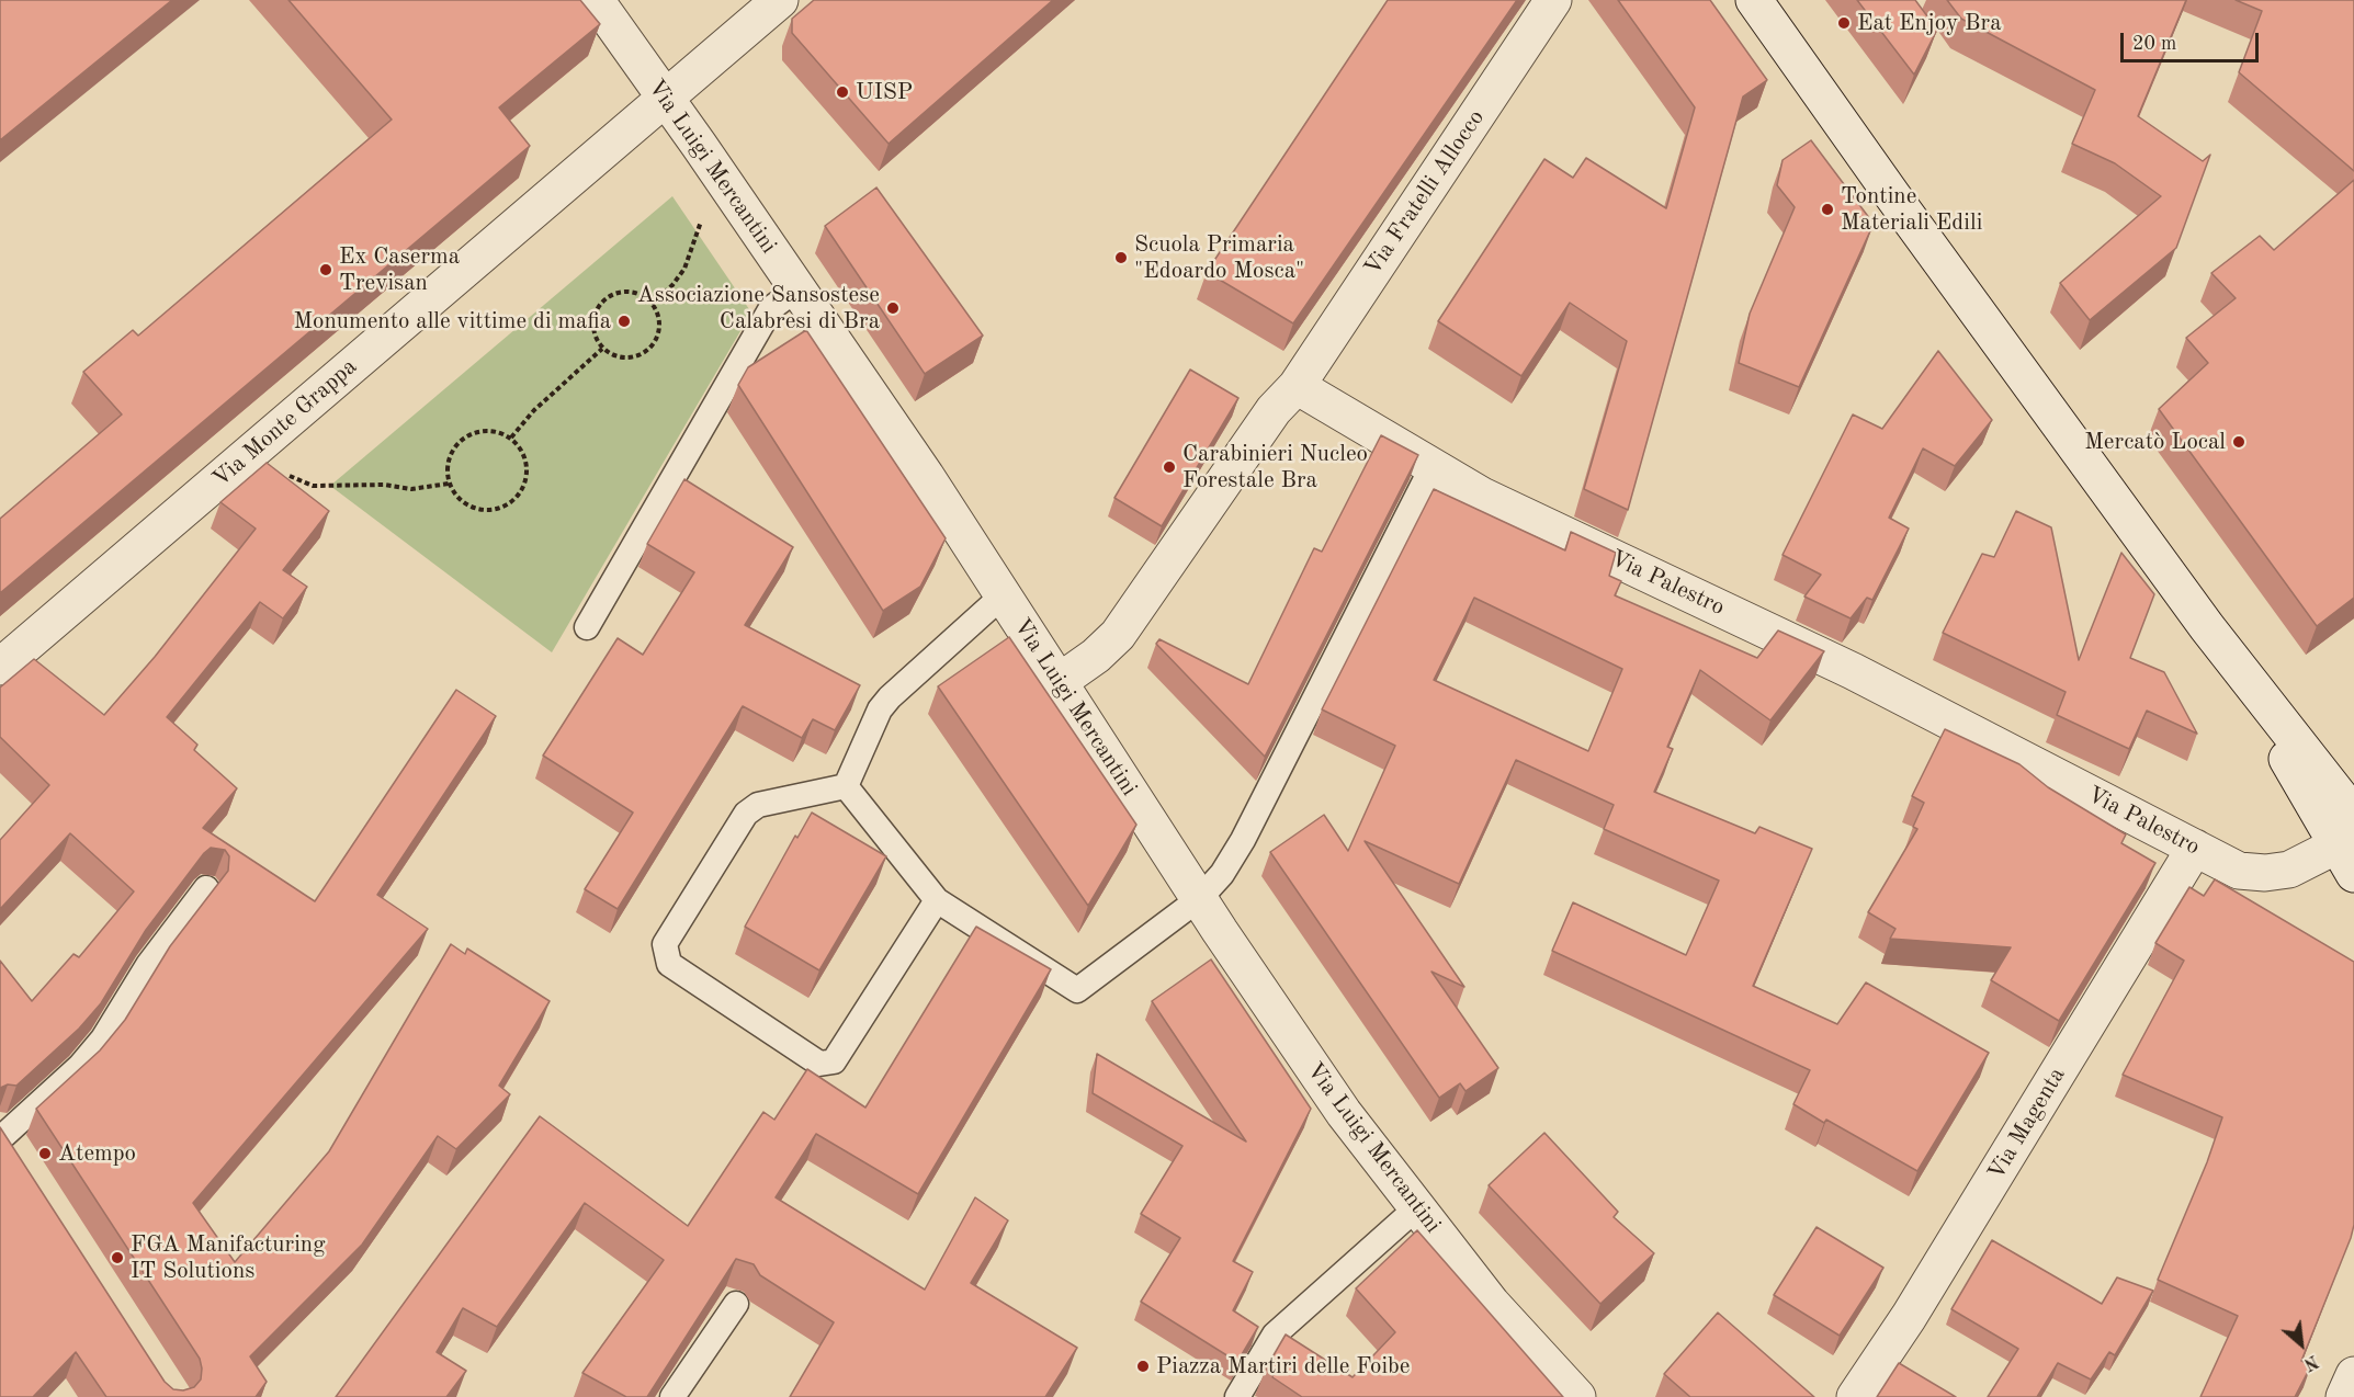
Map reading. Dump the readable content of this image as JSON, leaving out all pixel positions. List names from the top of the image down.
{
  "streets": {
    "street": [
      "Via Luigi Mercantini",
      "Via Fratelli Allocco",
      "Via Monte Grappa",
      "Via Palestro",
      "Via Magenta"
    ]
  },
  "crossings": [
    ["Via Luigi Mercantini", "Via Monte Grappa"],
    ["Via Fratelli Allocco", "Via Palestro"],
    ["Via Palestro", "Via Magenta"]
  ],
  "places": [
    "Eat Enjoy Bra",
    "UISP",
    "Tontine Materiali Edili",
    "Scuola Primaria \"Edoardo Mosca\"",
    "Ex Caserma Trevisan",
    "Associazione Sansostese Calabresi di Bra",
    "Monumento alle vittime di mafia",
    "Mercatò Local",
    "Carabinieri Nucleo Forestale Bra",
    "Atempo",
    "FGA Manifacturing IT Solutions",
    "Piazza Martiri delle Foibe"
  ],
  "scale_bar": "20 m",
  "north": "bottom right"
}
